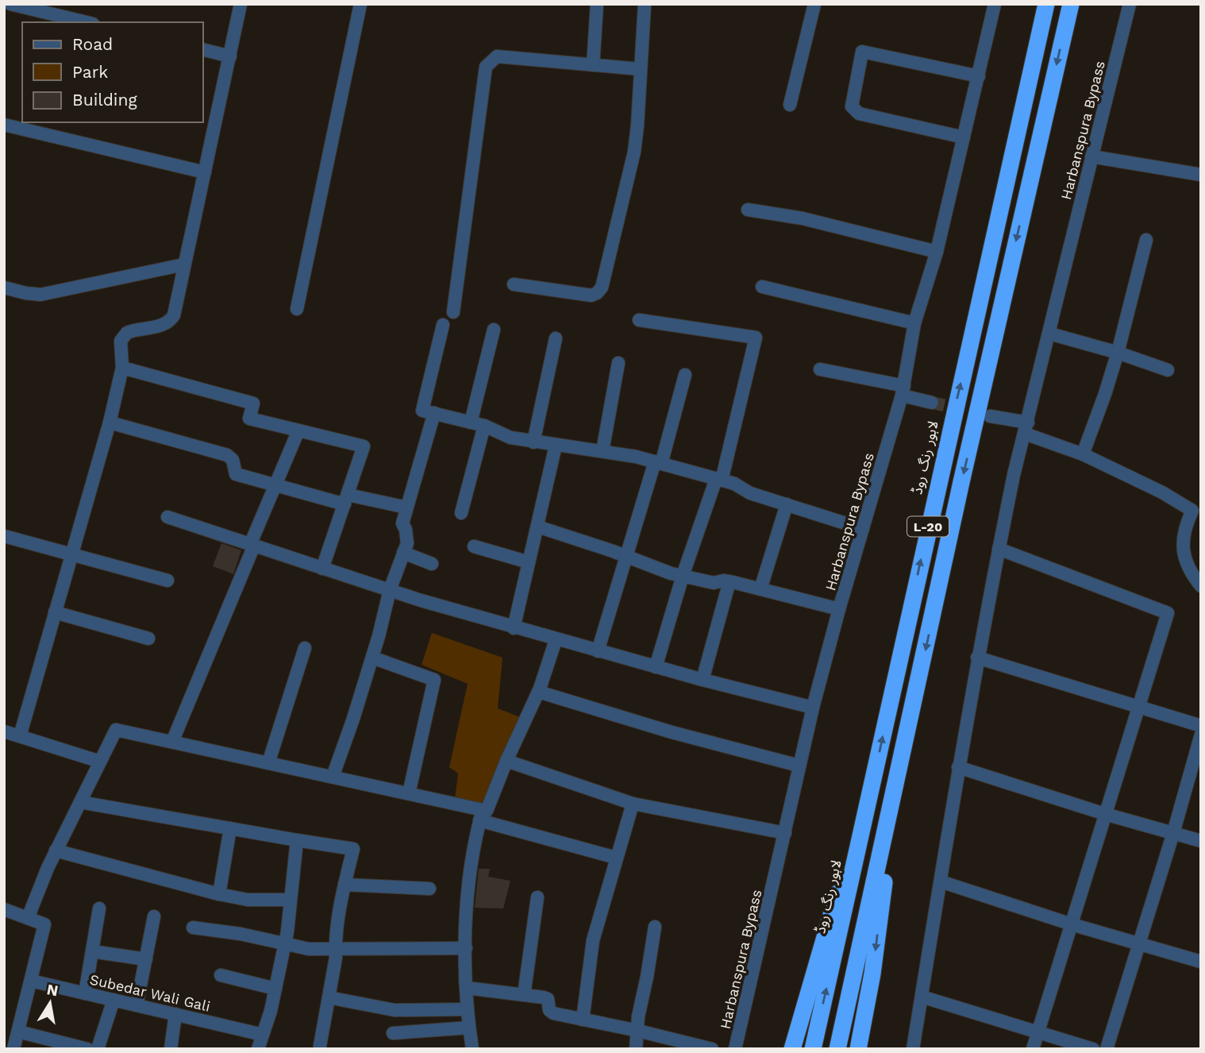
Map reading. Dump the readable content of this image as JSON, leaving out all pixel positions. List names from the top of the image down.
{
  "streets": {
    "highway": ["لاہور رنگ روڈ", "L-20"],
    "street": ["Harbanspura Bypass", "Subedar Wali Gali"]
  },
  "legend": ["Road", "Park", "Building"],
  "north": "top"
}
